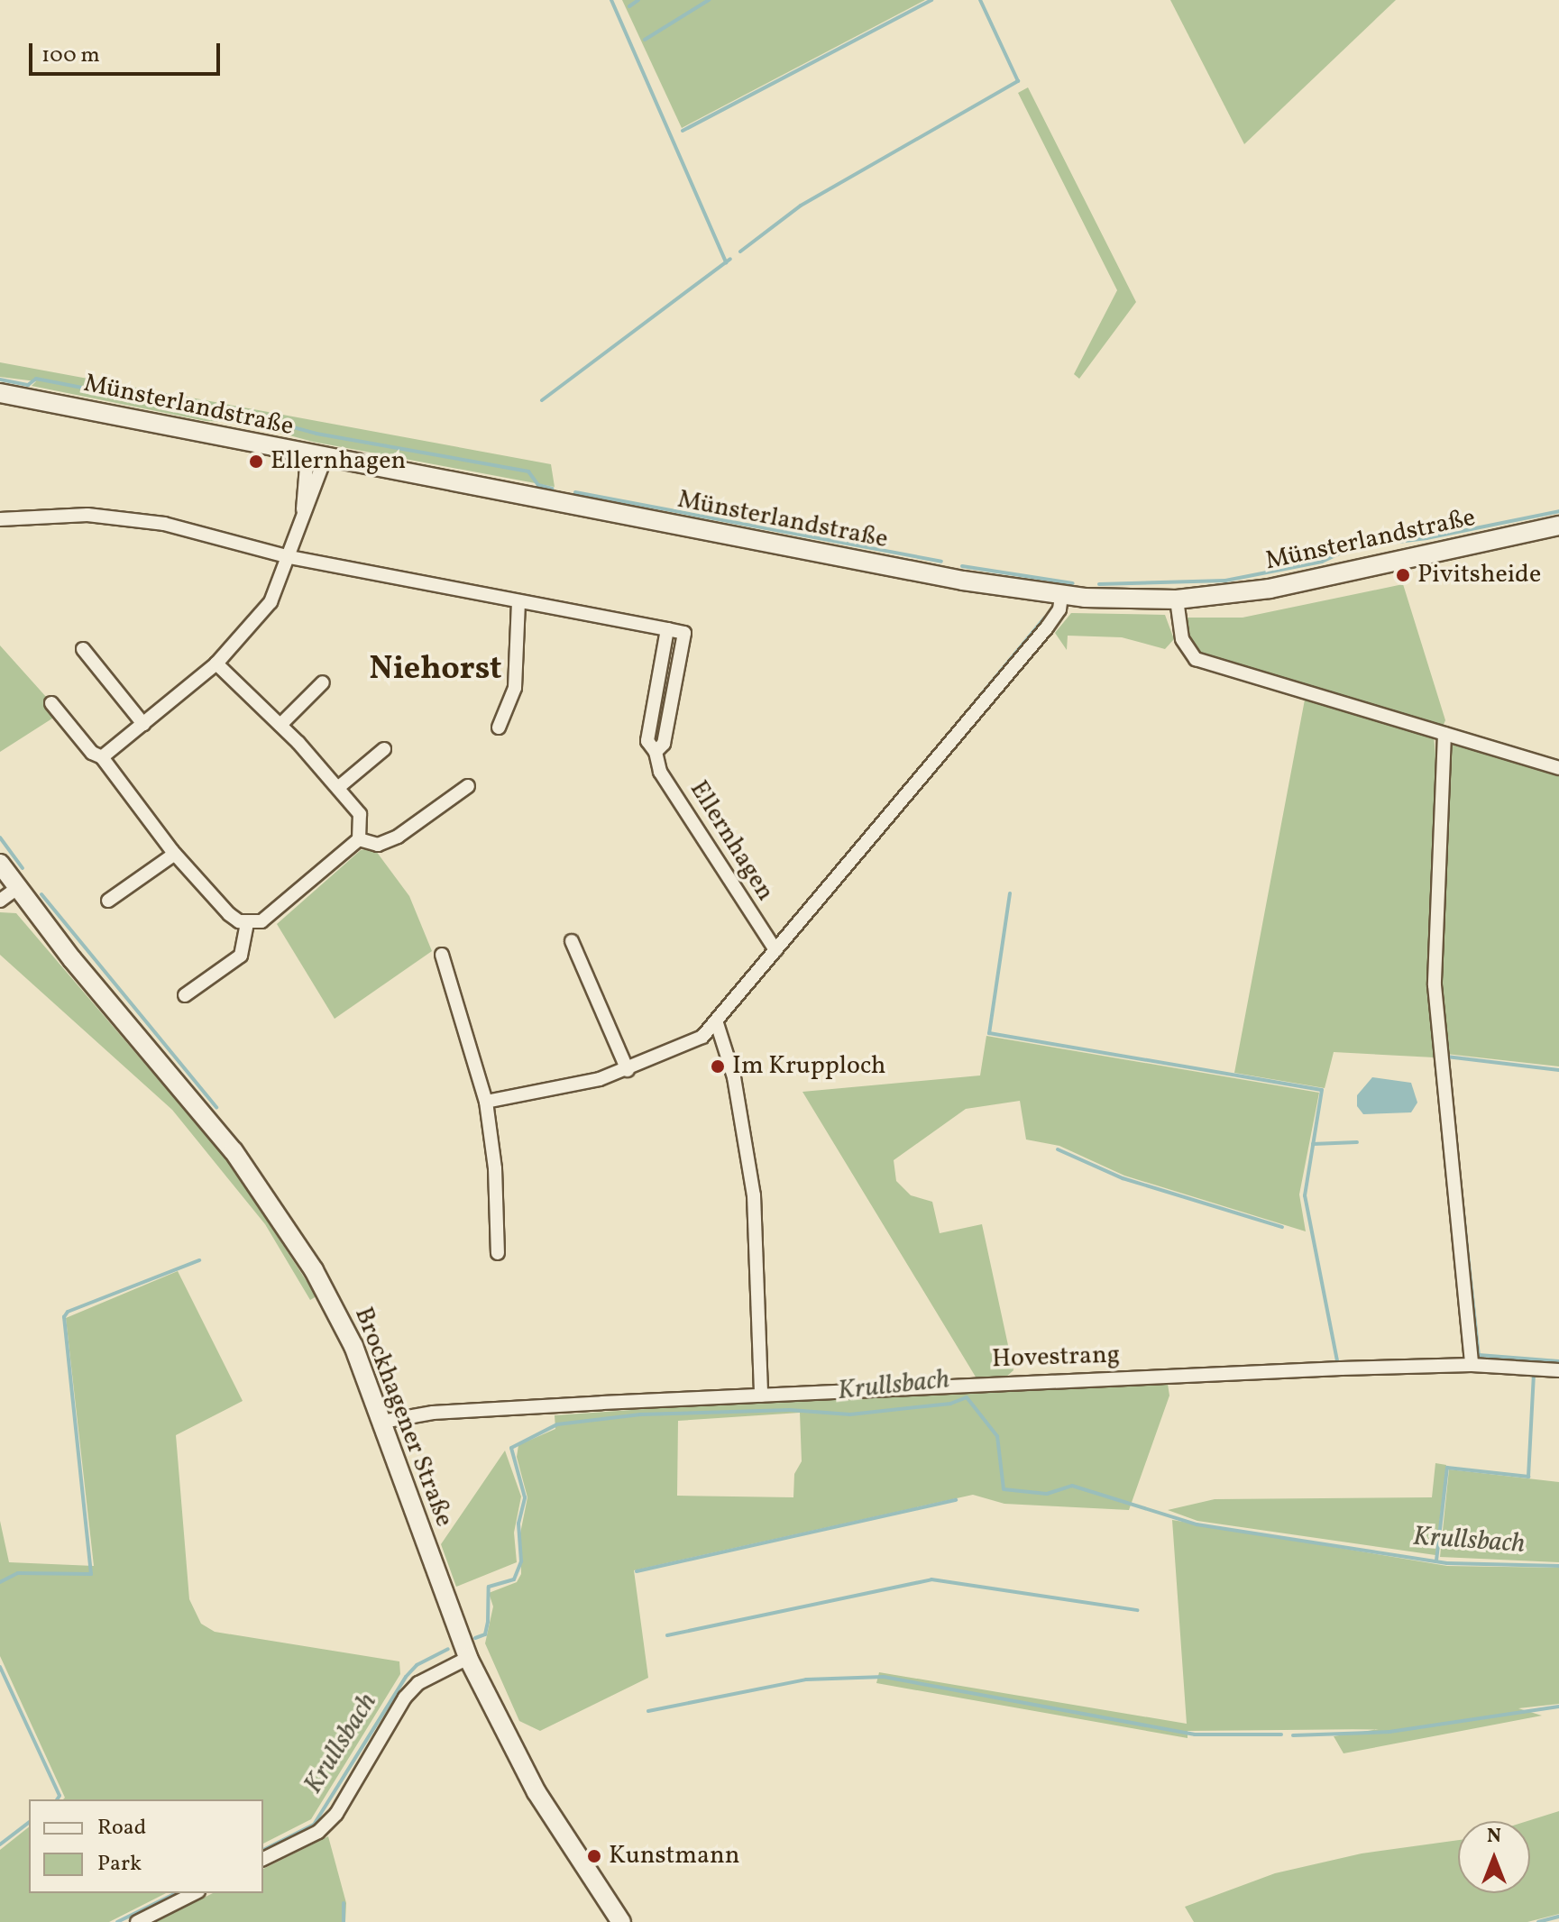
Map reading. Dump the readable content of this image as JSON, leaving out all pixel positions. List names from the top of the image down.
{
  "streets": {
    "main road": ["Münsterlandstraße", "Brockhagener Straße"],
    "street": ["Ellernhagen", "Hovestrang"]
  },
  "crossings": [
    ["Hovestrang", "Brockhagener Straße"]
  ],
  "districts": ["Niehorst"],
  "water": ["Krullsbach"],
  "places": [
    "Ellernhagen",
    "Pivitsheide",
    "Im Krupploch",
    "Kunstmann"
  ],
  "legend": ["Road", "Park"],
  "scale_bar": "100 m",
  "north": "top"
}
